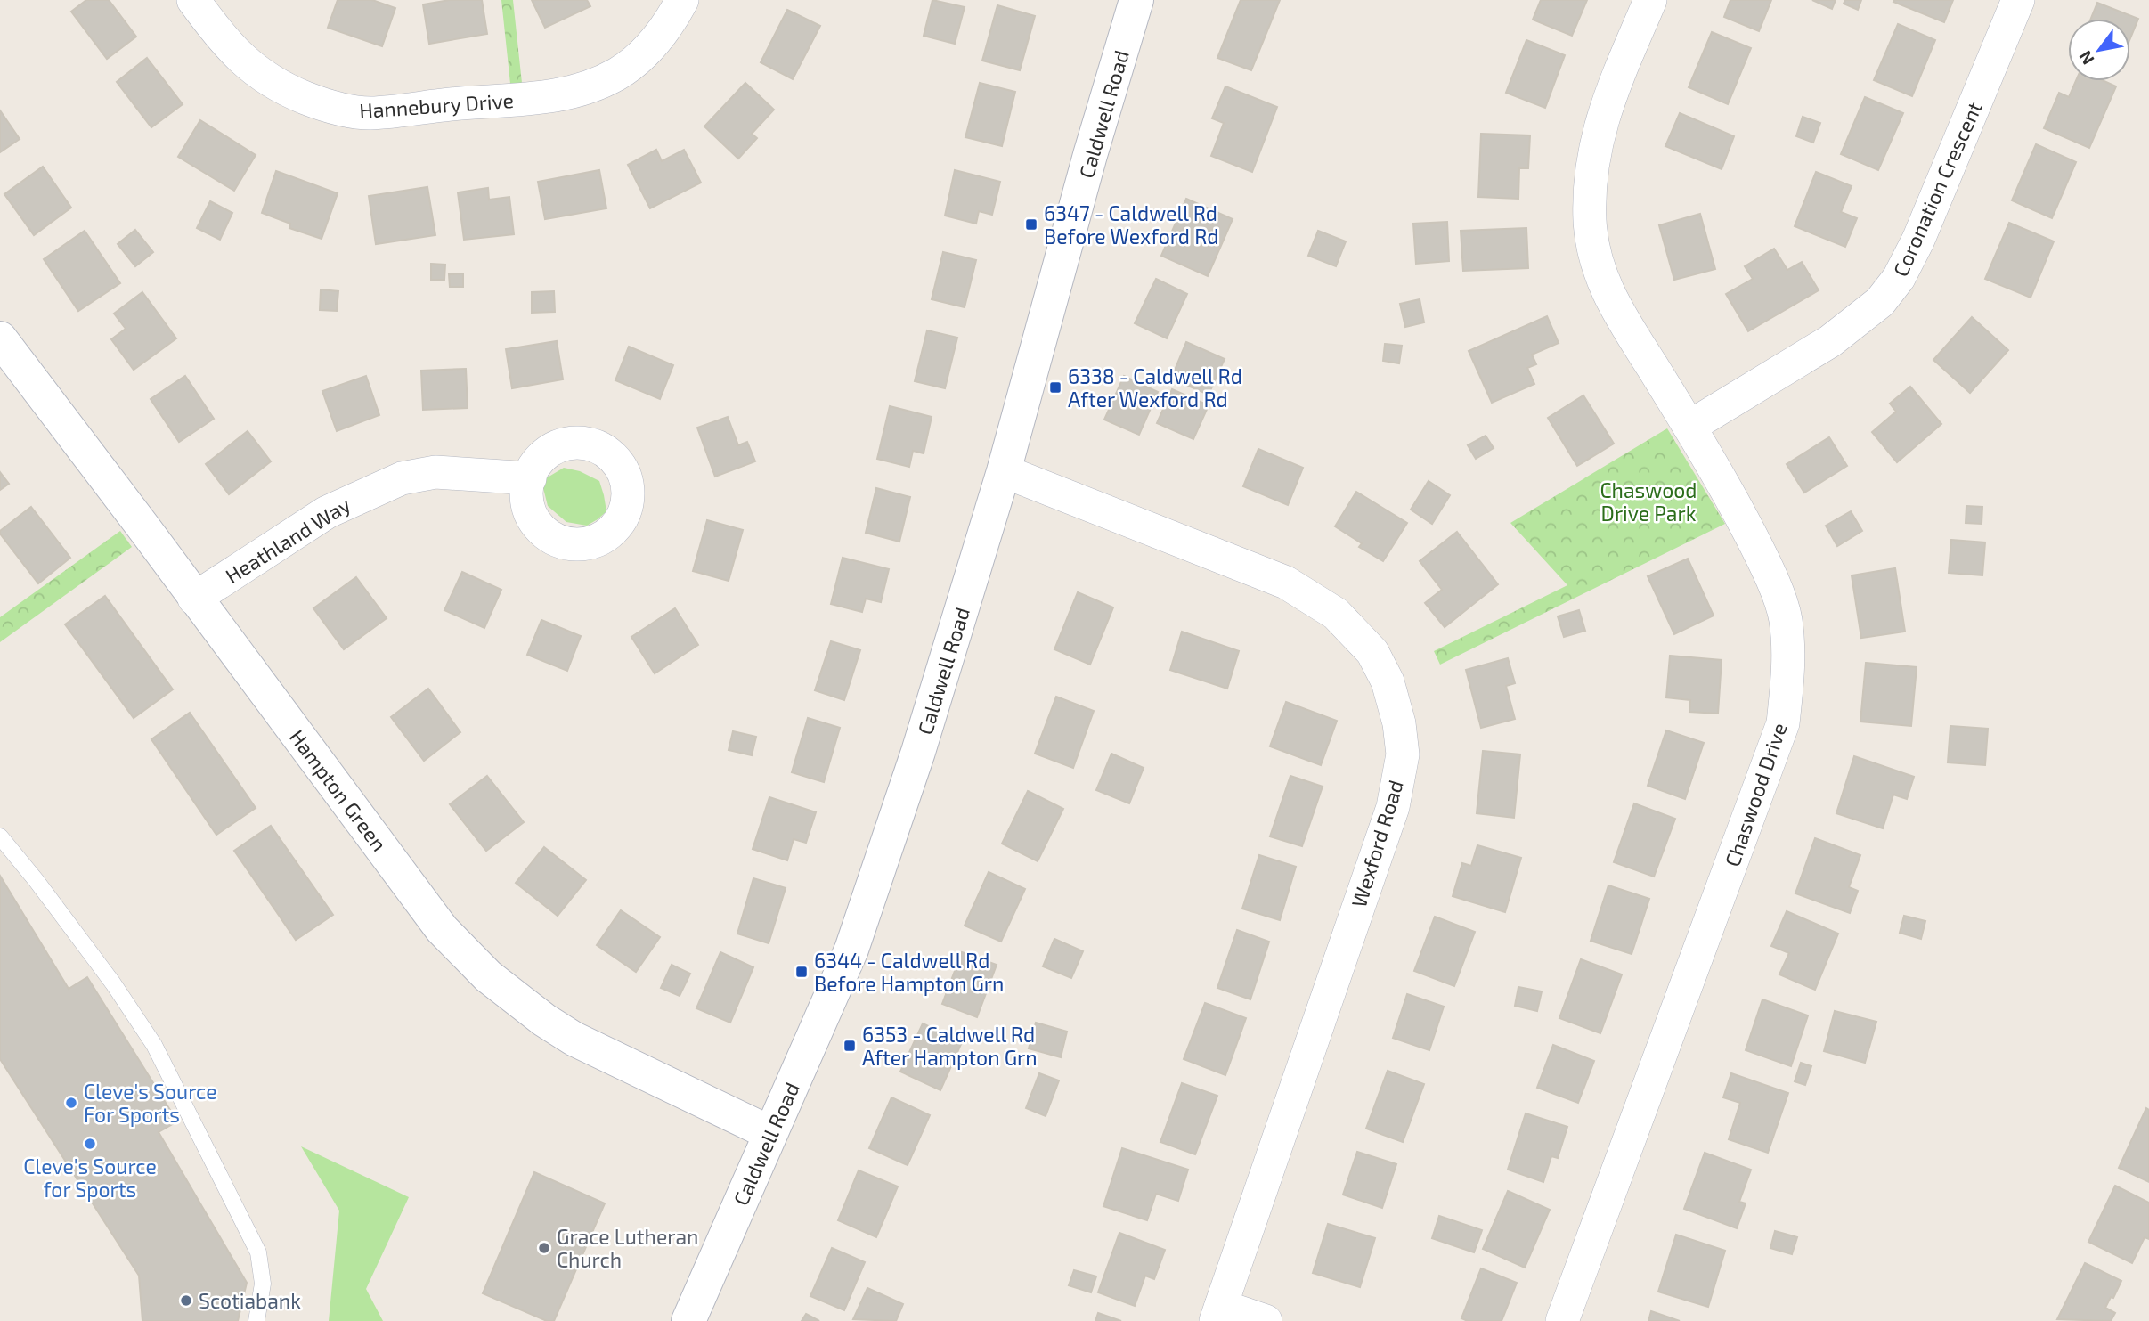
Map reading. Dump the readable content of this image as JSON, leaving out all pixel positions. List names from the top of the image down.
{
  "streets": {
    "street": [
      "Hannebury Drive",
      "Caldwell Road",
      "Coronation Crescent",
      "Heathland Way",
      "Hampton Green",
      "Chaswood Drive",
      "Wexford Road"
    ]
  },
  "crossings": [
    ["Caldwell Road", "Hampton Green"],
    ["Caldwell Road", "Wexford Road"],
    ["Coronation Crescent", "Chaswood Drive"],
    ["Heathland Way", "Hampton Green"]
  ],
  "parks": ["Chaswood Drive Park"],
  "places": {
    "transit": [
      "6347 - Caldwell Rd Before Wexford Rd",
      "6338 - Caldwell Rd After Wexford Rd",
      "6344 - Caldwell Rd Before Hampton Grn",
      "6353 - Caldwell Rd After Hampton Grn"
    ],
    "other": [
      "Cleve's Source For Sports",
      "Cleve's Source for Sports",
      "Grace Lutheran Church",
      "Scotiabank"
    ]
  },
  "north": "bottom left"
}
